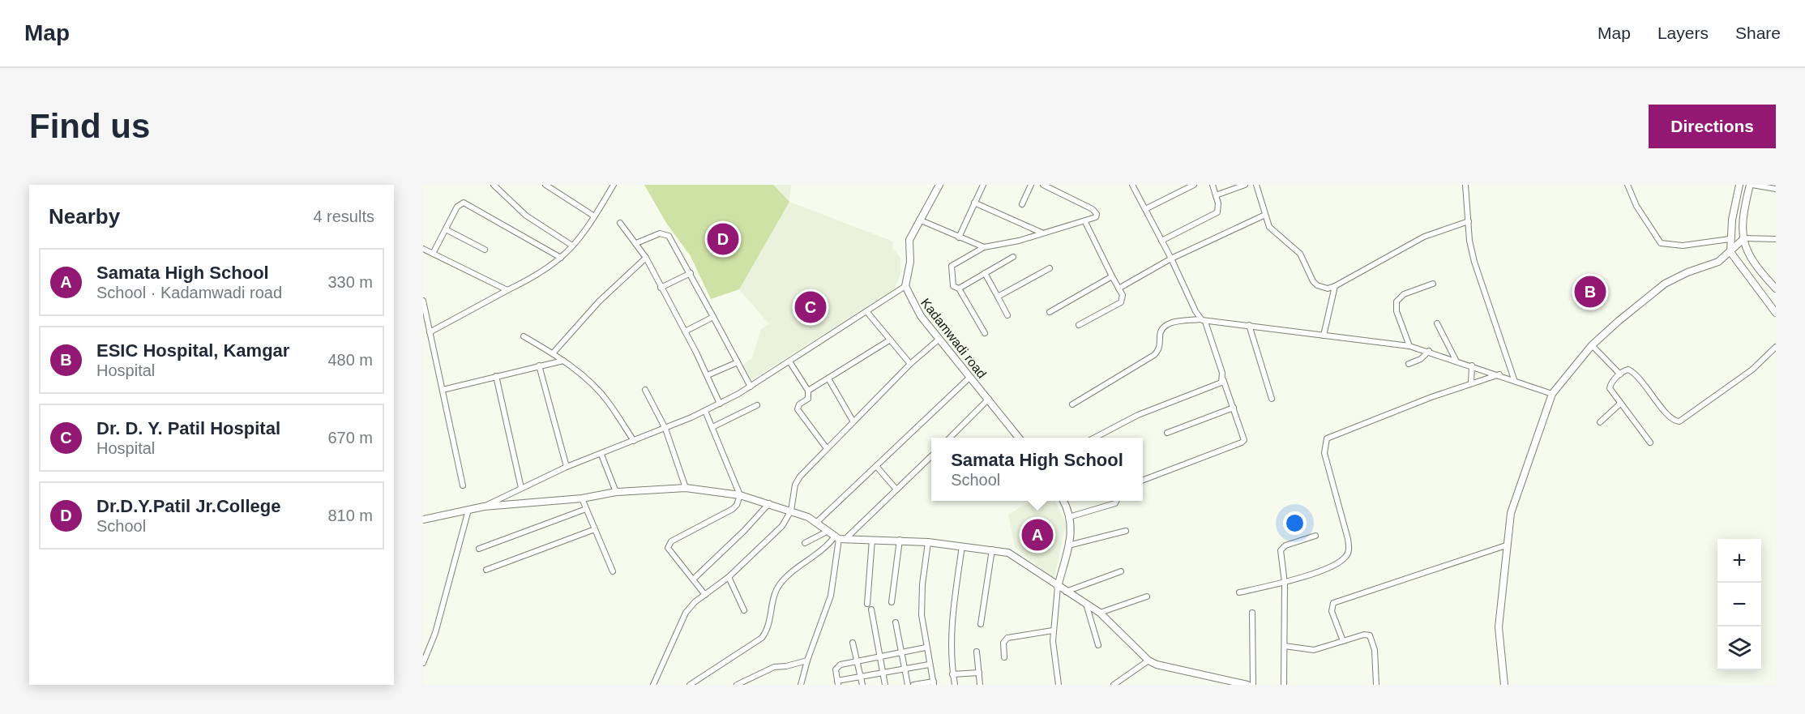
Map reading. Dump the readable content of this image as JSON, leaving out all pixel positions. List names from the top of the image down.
{
  "streets": {
    "street": ["Kadamwadi road"]
  },
  "page": {
    "header": "Map",
    "nav": ["Map", "Layers", "Share"],
    "buttons": "Directions",
    "title": "Find us",
    "heading": ["Nearby", "4 results"],
    "pins": [
      "D",
      "B",
      "C",
      "A"
    ],
    "list": [
      {
        "mark": "A",
        "name": "Samata High School",
        "note": "School · Kadamwadi road",
        "value": "330 m"
      },
      {
        "mark": "B",
        "name": "ESIC Hospital, Kamgar",
        "note": "Hospital",
        "value": "480 m"
      },
      {
        "mark": "C",
        "name": "Dr. D. Y. Patil Hospital",
        "note": "Hospital",
        "value": "670 m"
      },
      {
        "mark": "D",
        "name": "Dr.D.Y.Patil Jr.College",
        "note": "School",
        "value": "810 m"
      }
    ],
    "popup": ["Samata High School", "School"],
    "map_buttons": ["+", "−"]
  }
}
